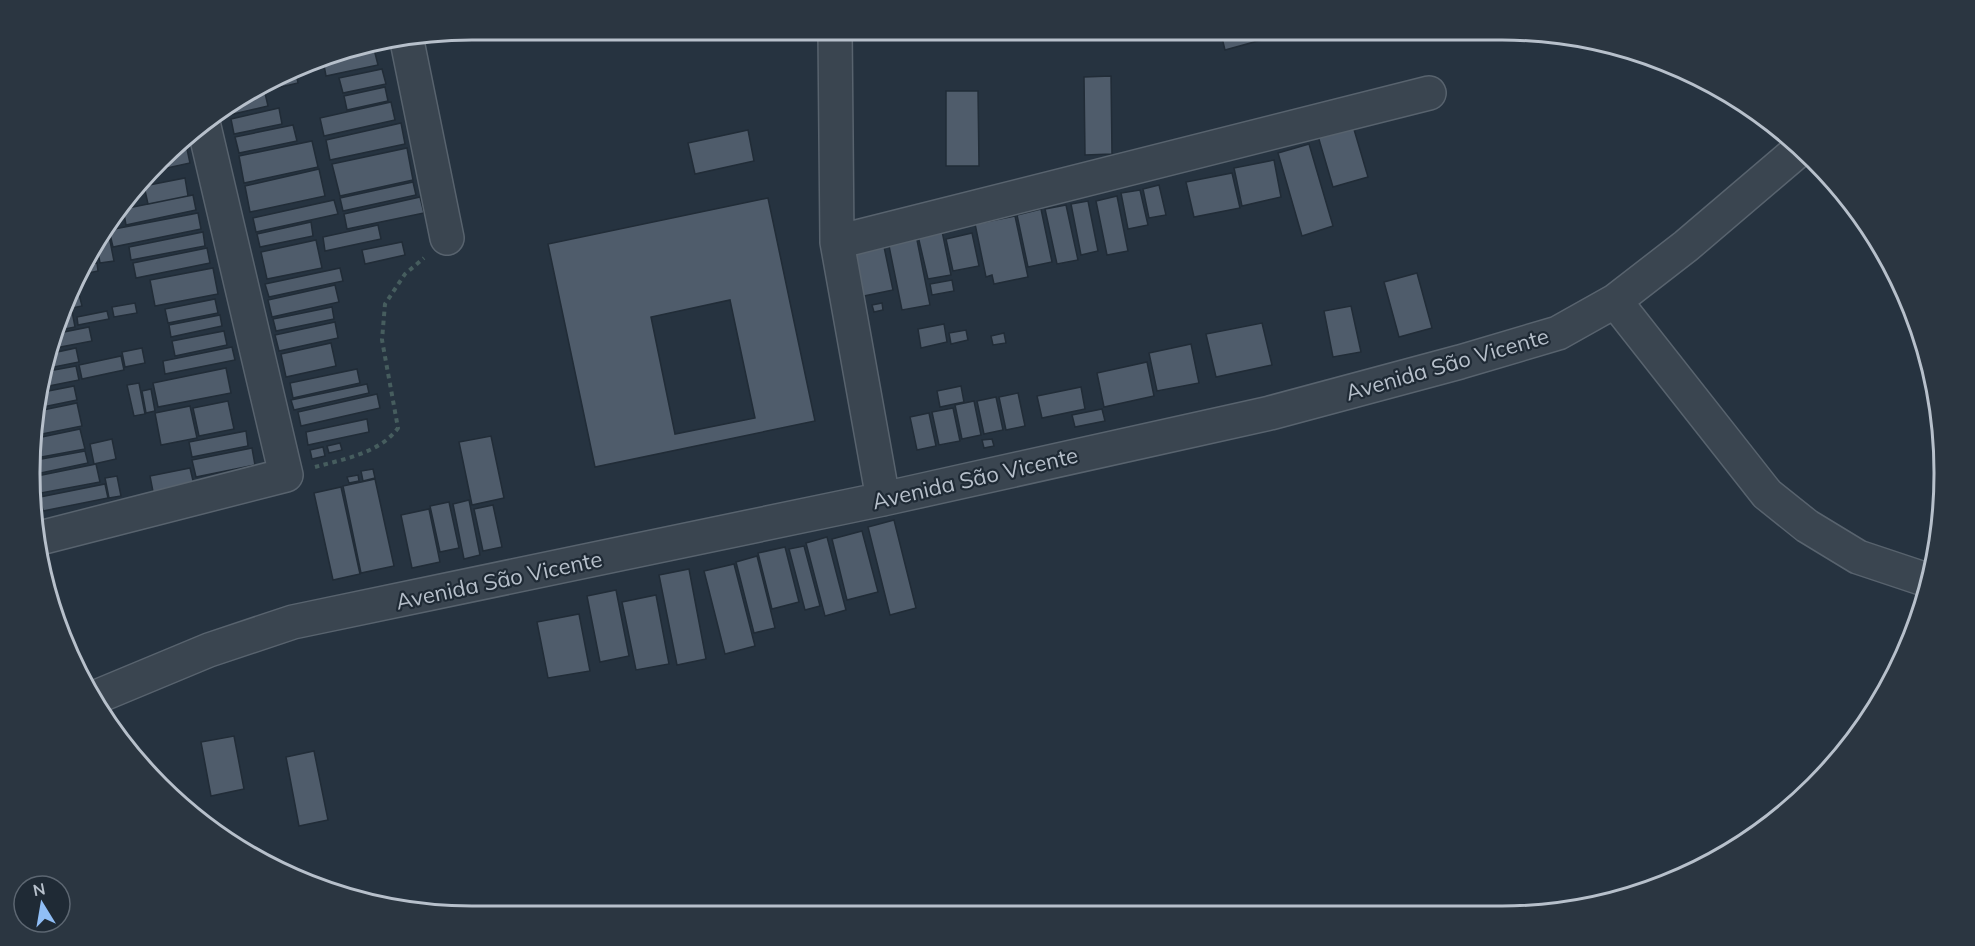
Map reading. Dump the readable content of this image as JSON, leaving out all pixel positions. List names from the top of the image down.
{
  "streets": {
    "street": ["Avenida São Vicente"]
  },
  "north": "top"
}
